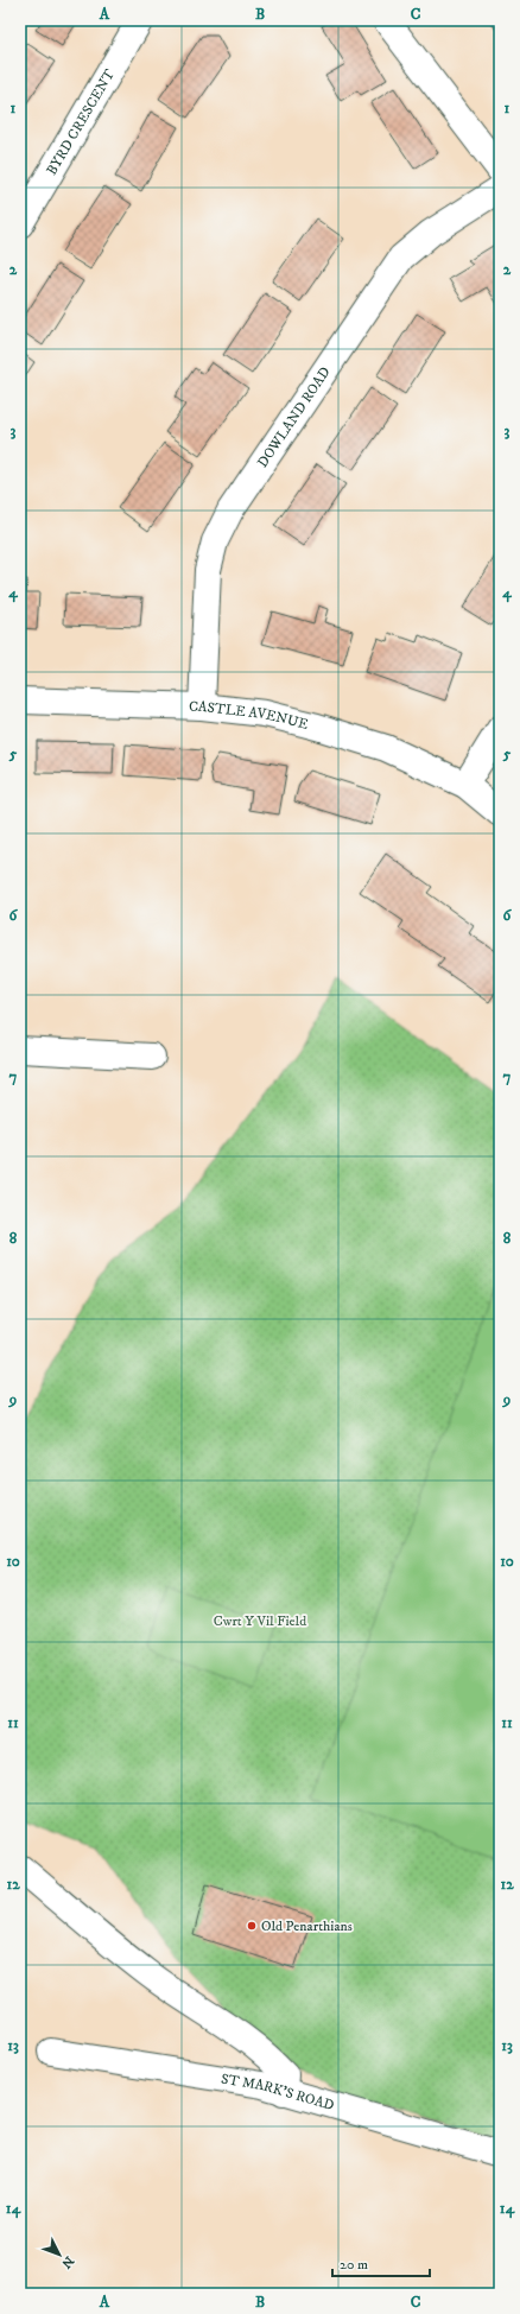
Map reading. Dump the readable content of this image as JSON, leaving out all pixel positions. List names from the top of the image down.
{
  "streets": {
    "street": [
      "BYRD CRESCENT",
      "DOWLAND ROAD",
      "CASTLE AVENUE",
      "ST MARK'S ROAD"
    ]
  },
  "crossings": [
    ["DOWLAND ROAD", "CASTLE AVENUE"]
  ],
  "parks": ["Cwrt Y Vil Field"],
  "places": ["Old Penarthians"],
  "scale_bar": "20 m",
  "north": "bottom right",
  "grid": {
    "columns": ["A", "B", "C"],
    "rows": [
      "1",
      "2",
      "3",
      "4",
      "5",
      "6",
      "7",
      "8",
      "9",
      "10",
      "11",
      "12",
      "13",
      "14"
    ]
  }
}
